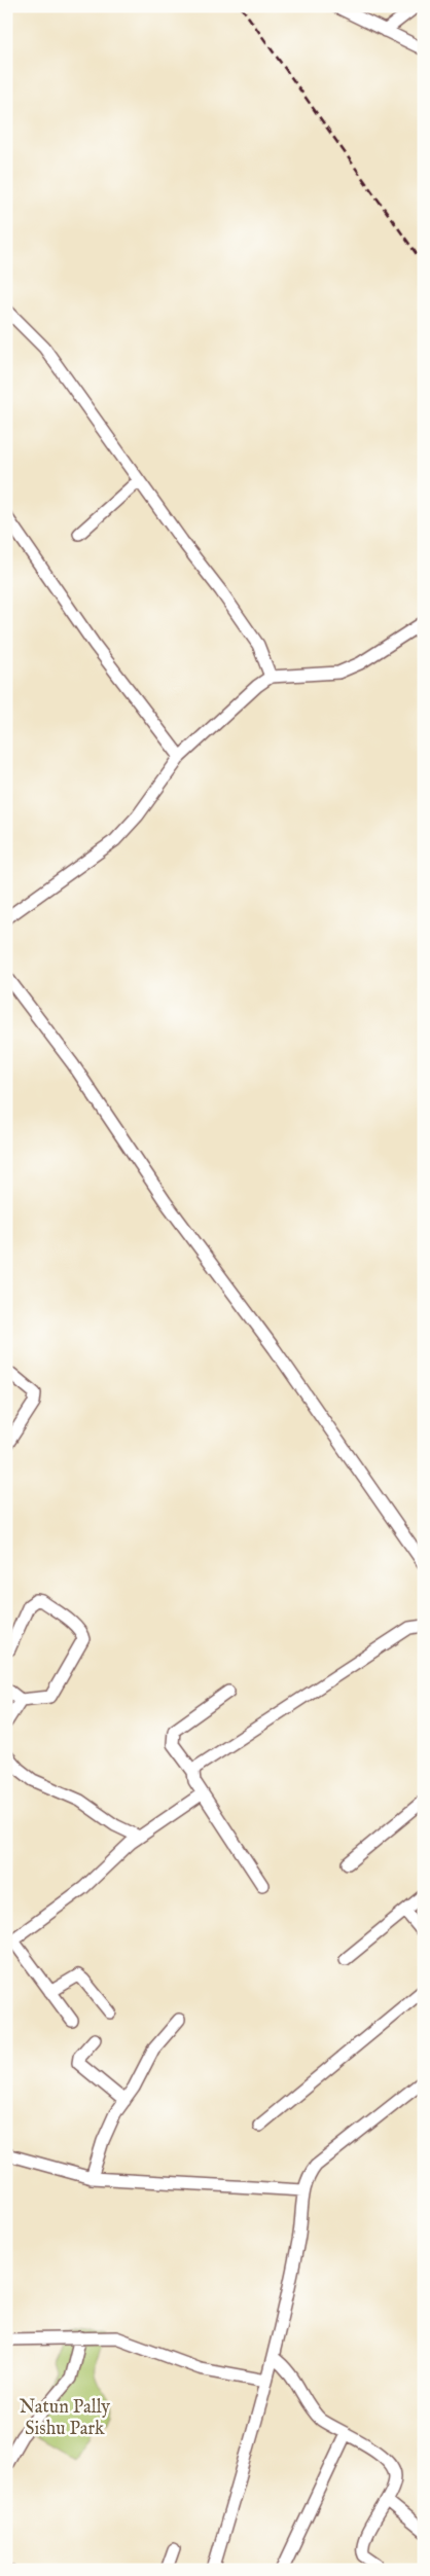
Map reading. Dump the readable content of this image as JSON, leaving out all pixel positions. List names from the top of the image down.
{
  "parks": ["Natun Pally Sishu Park"]
}
